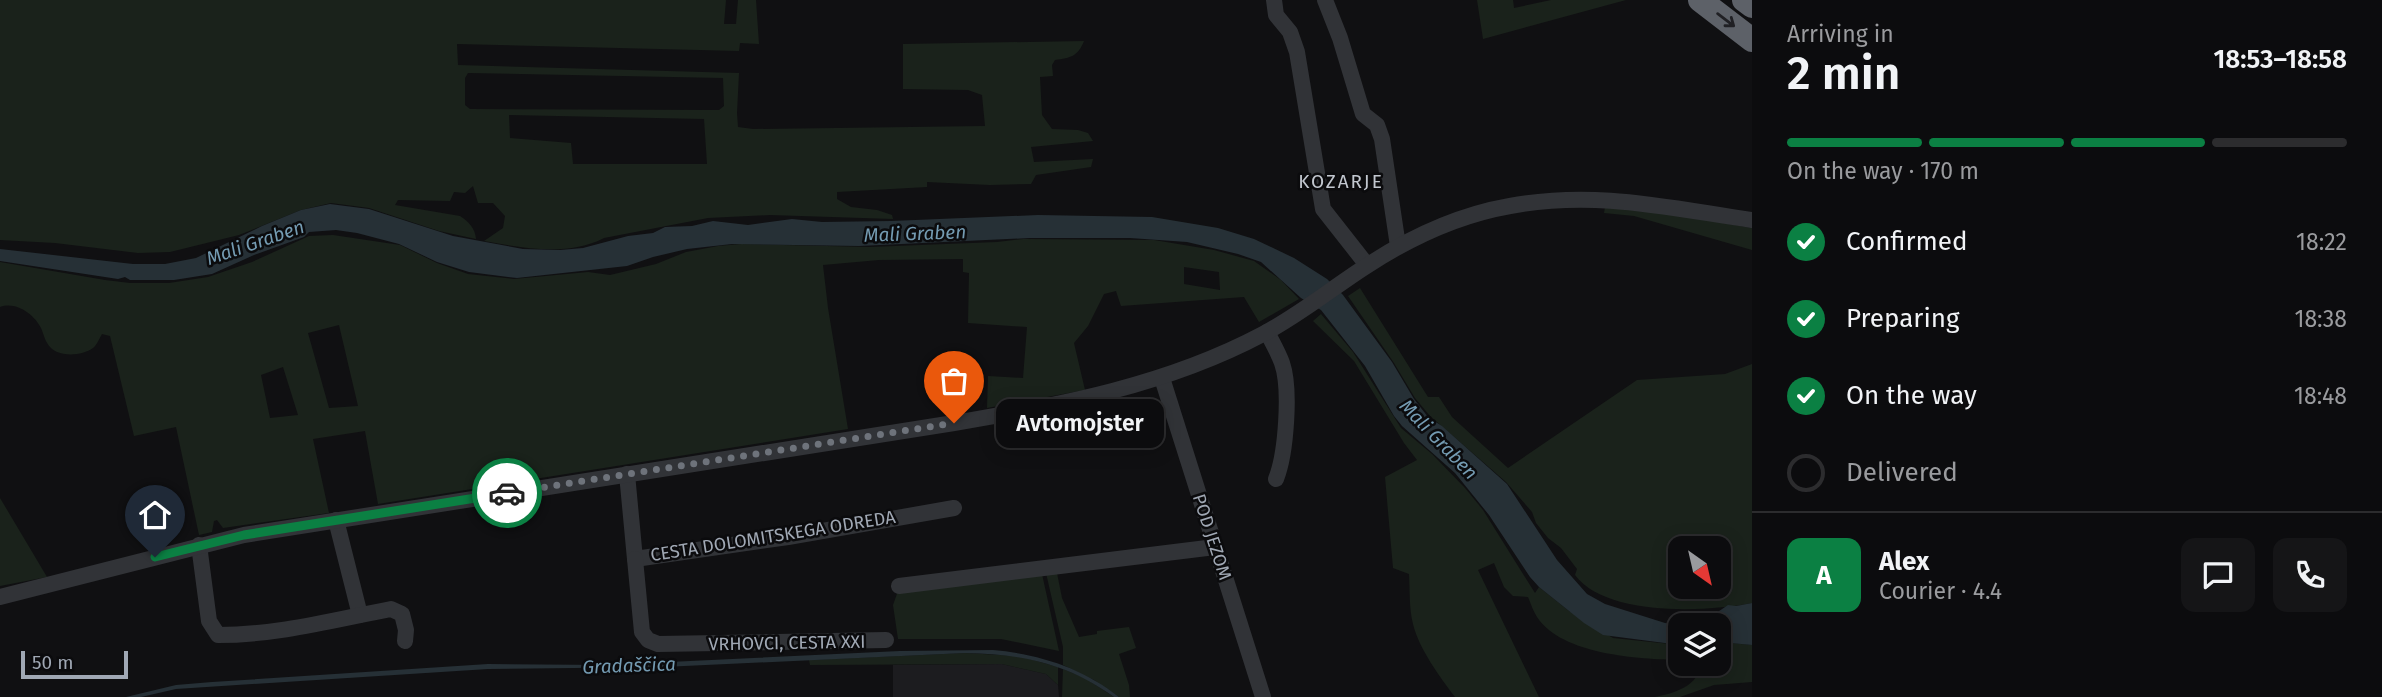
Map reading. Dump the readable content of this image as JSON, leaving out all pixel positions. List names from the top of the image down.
{
  "streets": {
    "street": ["CESTA DOLOMITSKEGA ODREDA", "POD JEZOM", "VRHOVCI, CESTA XXI"]
  },
  "crossings": [
    ["CESTA DOLOMITSKEGA ODREDA", "VRHOVCI, CESTA XXI"]
  ],
  "districts": ["KOZARJE"],
  "water": ["Mali Graben", "Gradaščica"],
  "places": ["Avtomojster"],
  "scale_bar": "50 m",
  "north": "bottom right",
  "page": {
    "heading": ["2 min", "Arriving in", "18:53–18:58"],
    "panel": ["Alex", "Courier · 4.4"],
    "bar": "On the way · 170 m",
    "list": [
      ["Confirmed", "18:22"],
      ["Preparing", "18:38"],
      ["On the way", "18:48"],
      "Delivered"
    ],
    "bubble": "Avtomojster",
    "round": "A",
    "scale": "50 m"
  }
}
